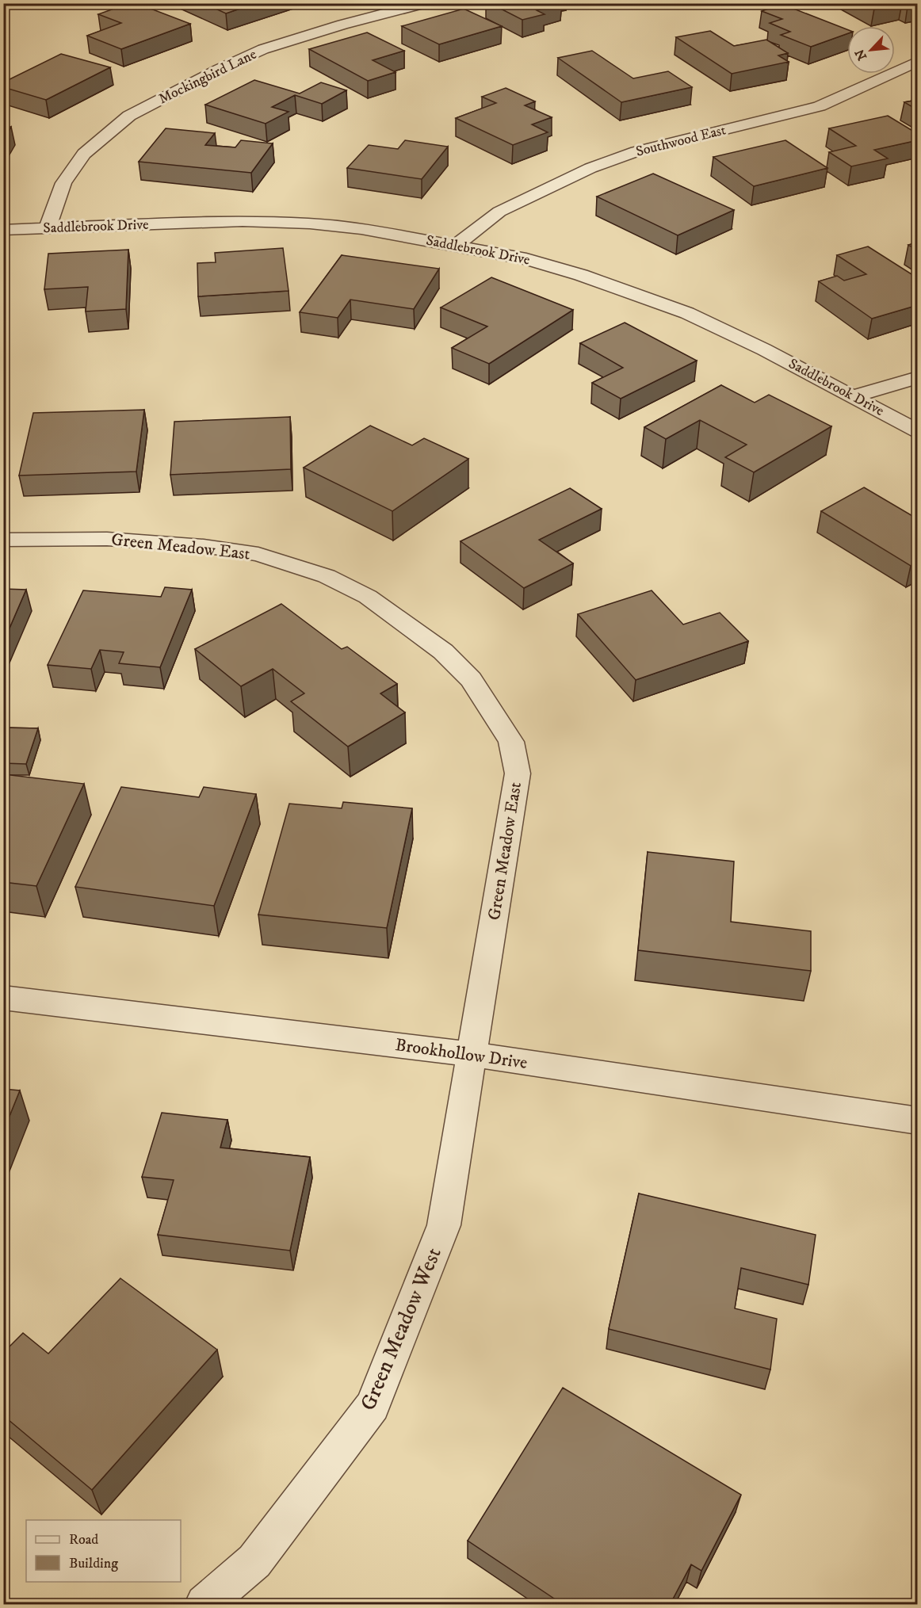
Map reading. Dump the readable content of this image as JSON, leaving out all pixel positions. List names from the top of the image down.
{
  "streets": {
    "street": [
      "Mockingbird Lane",
      "Southwood East",
      "Saddlebrook Drive",
      "Green Meadow East",
      "Brookhollow Drive",
      "Green Meadow West"
    ]
  },
  "crossings": [
    ["Mockingbird Lane", "Saddlebrook Drive"],
    ["Southwood East", "Saddlebrook Drive"],
    ["Green Meadow East", "Brookhollow Drive"],
    ["Green Meadow East", "Green Meadow West"],
    ["Brookhollow Drive", "Green Meadow West"]
  ],
  "legend": ["Road", "Building"],
  "north": "bottom left"
}
